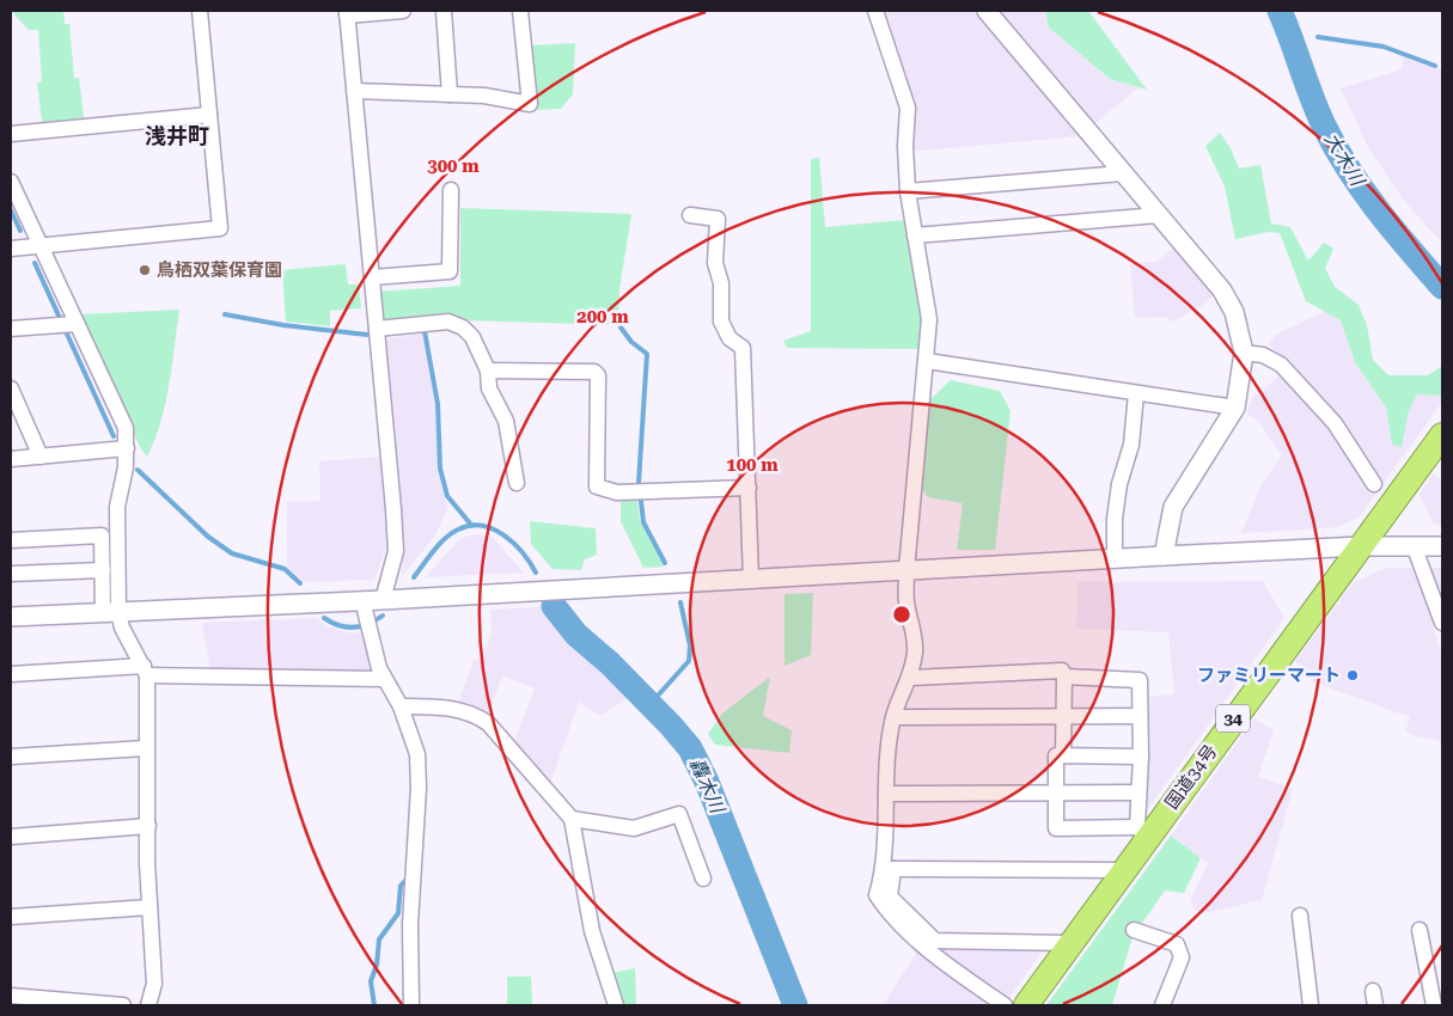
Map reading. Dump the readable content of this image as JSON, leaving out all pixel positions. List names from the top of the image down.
{
  "streets": {
    "highway": ["34", "国道34号"]
  },
  "districts": ["浅井町"],
  "water": ["大木川", "轟木川"],
  "places": ["鳥栖双葉保育園", "ファミリーマート"],
  "rings": ["300 m", "200 m", "100 m"]
}
